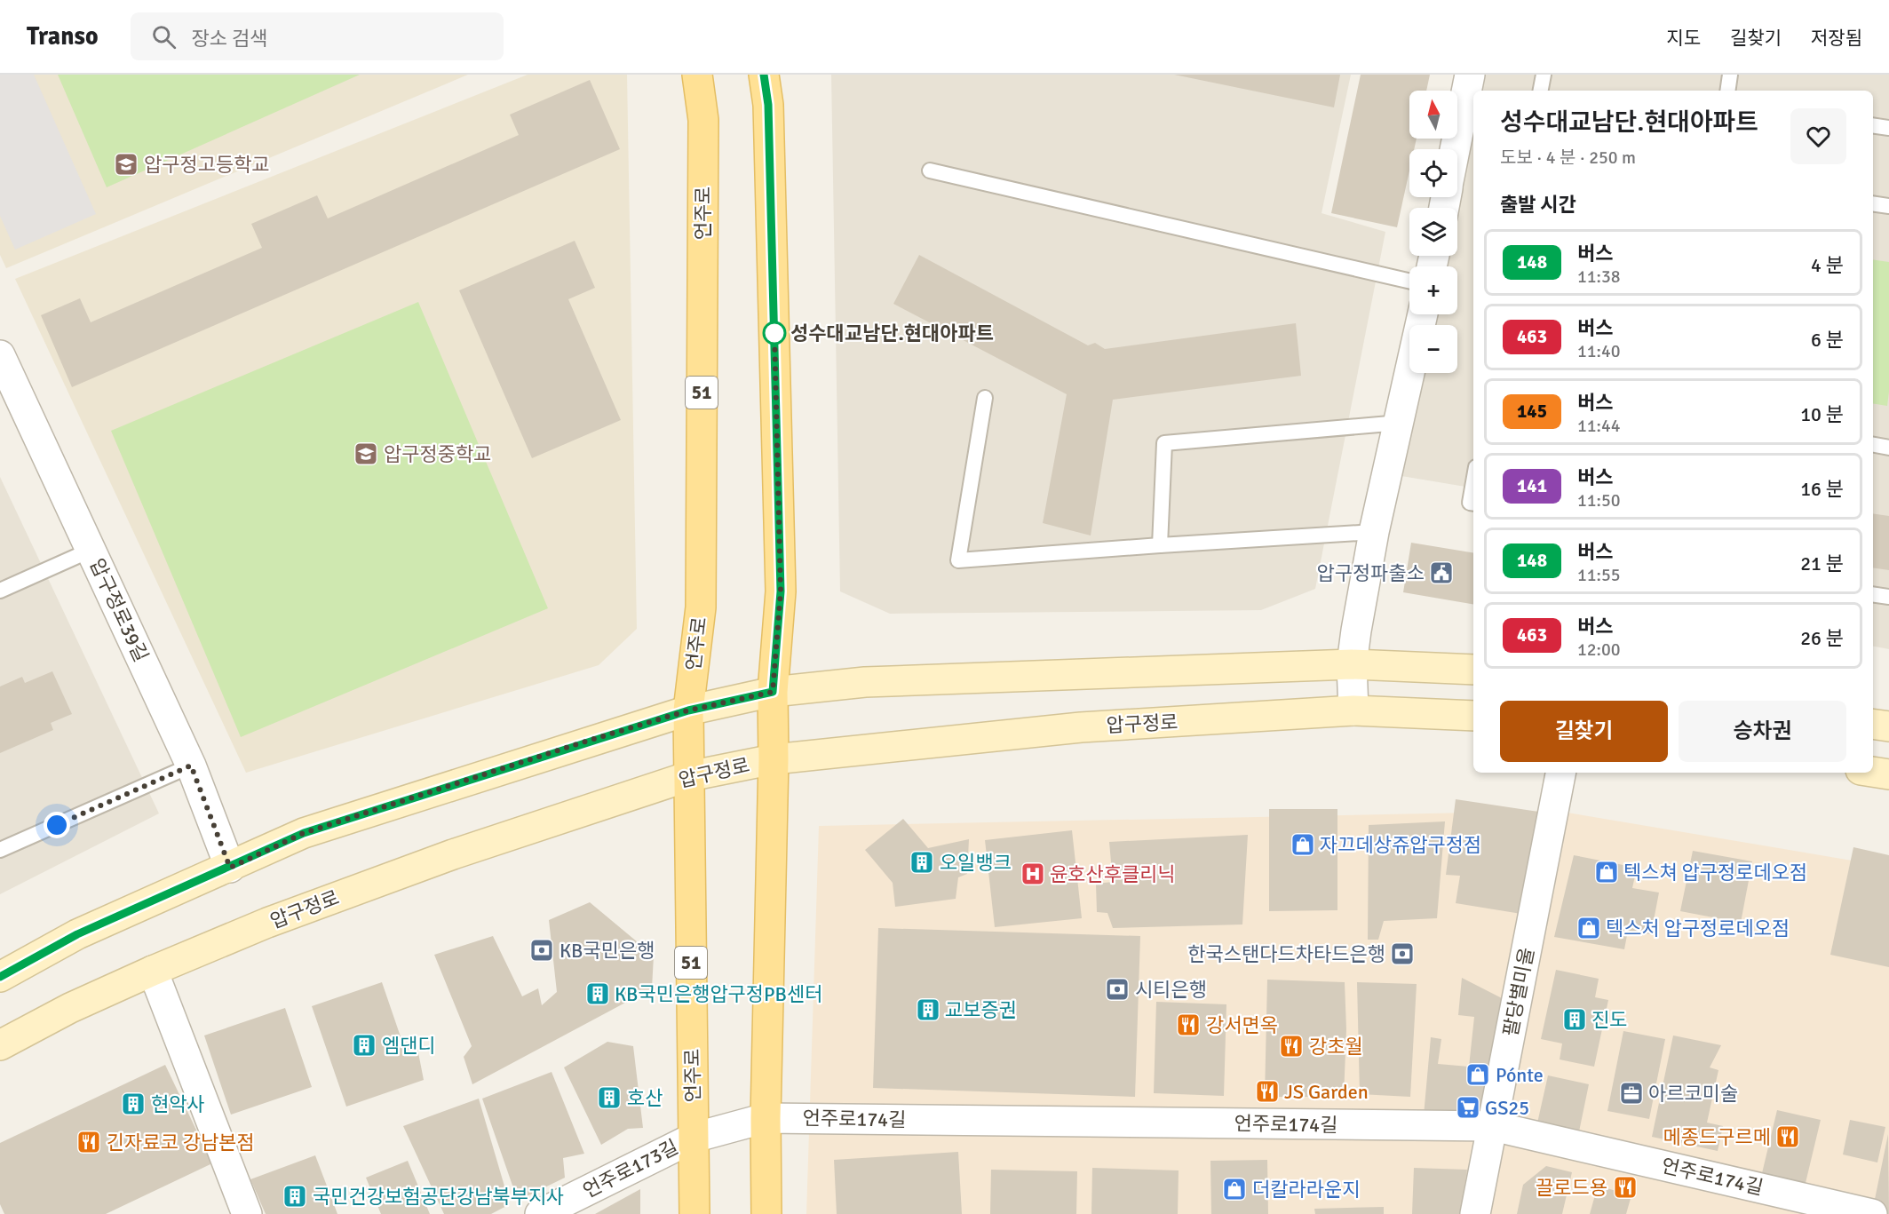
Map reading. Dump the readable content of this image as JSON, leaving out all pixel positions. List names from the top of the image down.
{
  "streets": {
    "main road": ["언주로", "51", "압구정로"],
    "street": [
      "압구정로39길",
      "팔당별미울",
      "언주로174길",
      "언주로173길"
    ]
  },
  "crossings": [
    ["언주로", "압구정로"],
    ["언주로", "언주로174길"],
    ["언주로", "언주로173길"],
    ["팔당별미울", "언주로174길"],
    ["언주로174길", "언주로173길"]
  ],
  "places": {
    "school or university": ["압구정고등학교", "압구정중학교"],
    "other": ["성수대교남단.현대아파트"],
    "public building": ["압구정파출소"],
    "shop": [
      "자끄데상쥬압구정점",
      "텍스쳐 압구정로데오점",
      "텍스처 압구정로데오점",
      "Pónte",
      "더칼라라운지"
    ],
    "building": [
      "오일뱅크",
      "KB국민은행압구정PB센터",
      "교보증권",
      "진도",
      "엠댄디",
      "호산",
      "현악사",
      "국민건강보험공단강남북부지사"
    ],
    "hospital": ["윤호산후클리닉"],
    "bank": ["KB국민은행", "한국스탠다드차타드은행", "시티은행"],
    "restaurant": [
      "강서면옥",
      "강초월",
      "JS Garden",
      "메종드구르메",
      "긴자료코 강남본점",
      "끌로드용"
    ],
    "office": ["아르코미술"],
    "supermarket": ["GS25"]
  },
  "lines": ["bus line 148"],
  "north": "top",
  "page": {
    "header": "Transo",
    "search": "장소 검색",
    "nav": ["지도", "길찾기", "저장됨"],
    "map_buttons": ["+", "−"],
    "heading": [
      ["성수대교남단.현대아파트", "도보 · 4 분 · 250 m"],
      "출발 시간"
    ],
    "list": [
      {
        "mark": "148",
        "name": "버스",
        "note": "11:38",
        "value": "4 분"
      },
      {
        "mark": "463",
        "name": "버스",
        "note": "11:40",
        "value": "6 분"
      },
      {
        "mark": "145",
        "name": "버스",
        "note": "11:44",
        "value": "10 분"
      },
      {
        "mark": "141",
        "name": "버스",
        "note": "11:50",
        "value": "16 분"
      },
      {
        "mark": "148",
        "name": "버스",
        "note": "11:55",
        "value": "21 분"
      },
      {
        "mark": "463",
        "name": "버스",
        "note": "12:00",
        "value": "26 분"
      }
    ],
    "buttons": ["길찾기", "승차권"]
  }
}
